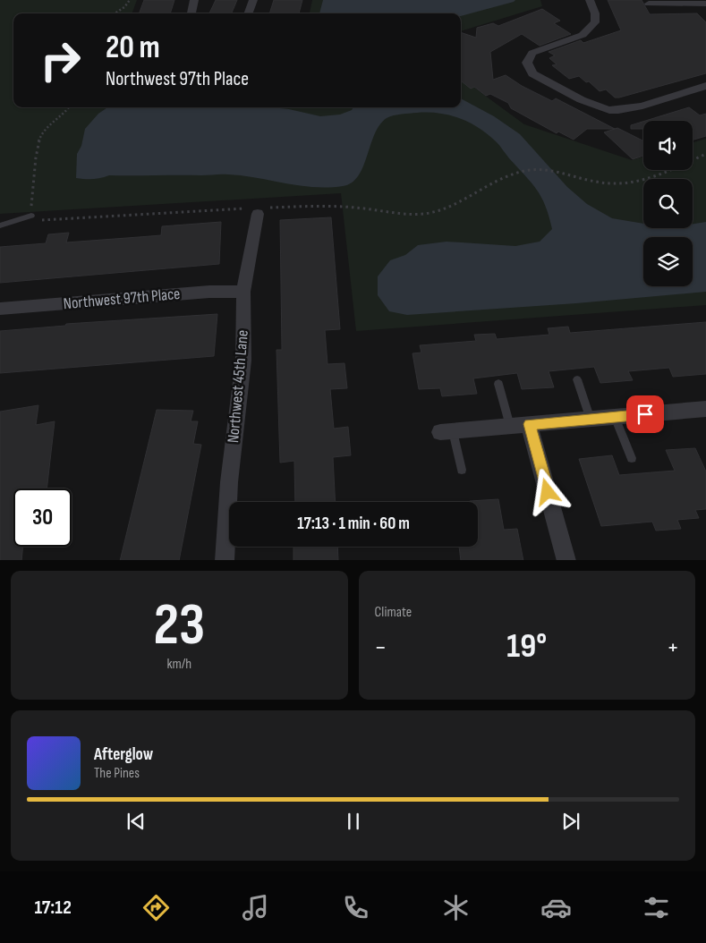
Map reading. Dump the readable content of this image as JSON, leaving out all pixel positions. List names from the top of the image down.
{
  "streets": {
    "street": ["Northwest 97th Place", "Northwest 45th Lane"]
  },
  "crossings": [
    ["Northwest 97th Place", "Northwest 45th Lane"]
  ],
  "page": {
    "turn": ["20 m", "Northwest 97th Place"],
    "limit": "30",
    "trip": "17:13 · 1 min · 60 m",
    "tile": [
      ["23", "km/h"],
      "Climate"
    ],
    "heat": ["−", "19°", "+"],
    "song": ["Afterglow", "The Pines"],
    "tabs": "17:12"
  }
}
